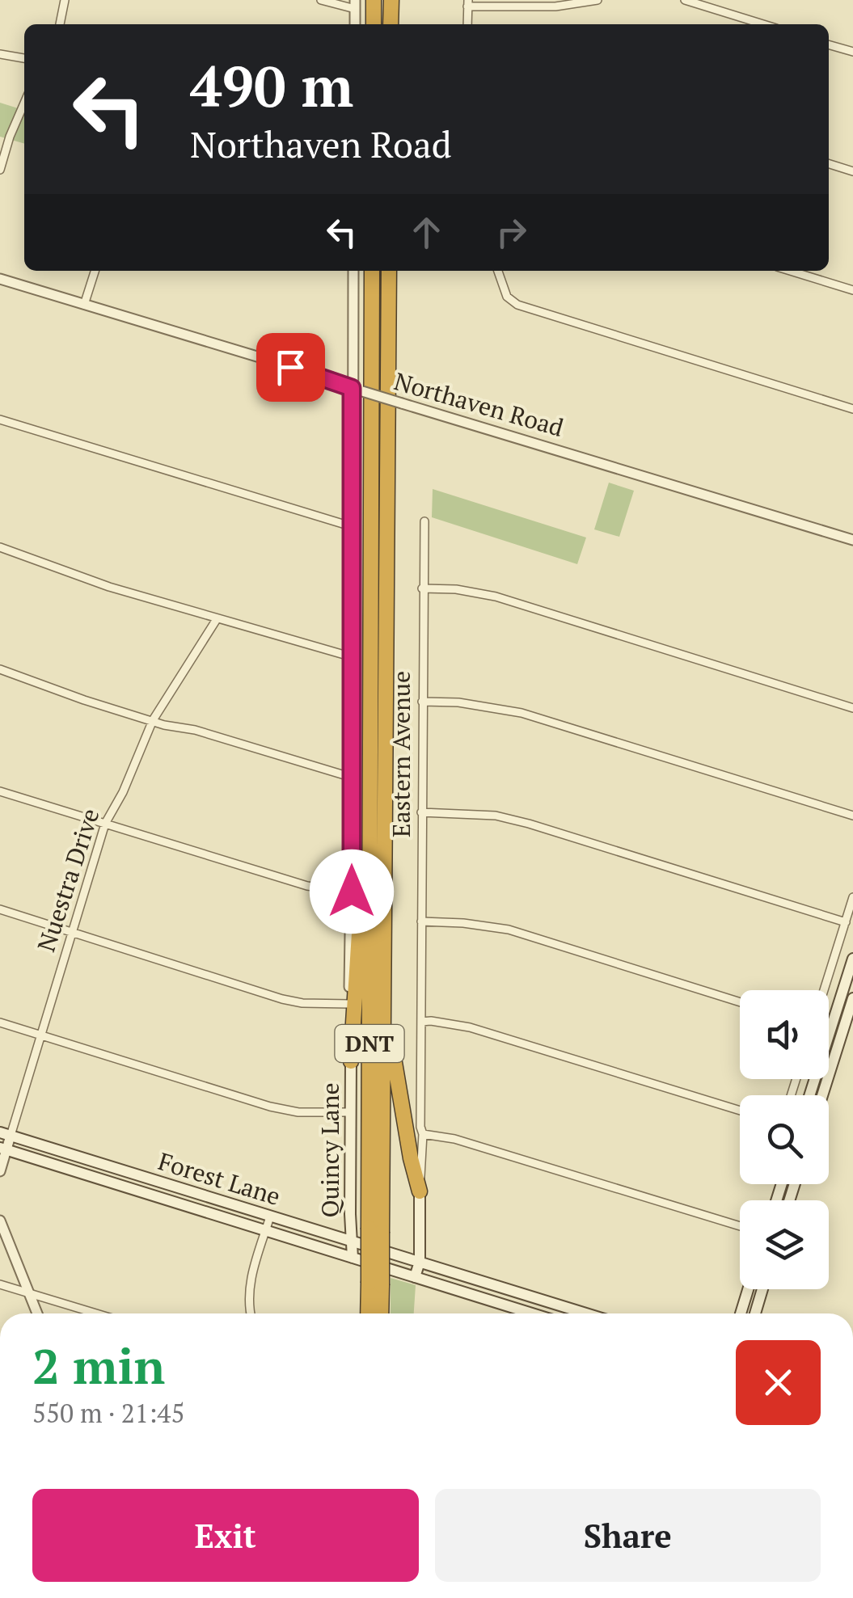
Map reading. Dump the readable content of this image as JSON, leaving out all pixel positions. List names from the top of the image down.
{
  "streets": {
    "highway": ["DNT"],
    "main road": ["Eastern Avenue", "Quincy Lane", "Forest Lane"],
    "street": ["Northaven Road", "Nuestra Drive"]
  },
  "crossings": [
    ["Northaven Road", "Quincy Lane"],
    ["Eastern Avenue", "Forest Lane"],
    ["Nuestra Drive", "Forest Lane"],
    ["Quincy Lane", "Forest Lane"]
  ],
  "page": {
    "turn": ["490 m", "Northaven Road"],
    "heading": ["2 min", "550 m · 21:45"],
    "buttons": ["Exit", "Share"]
  }
}
